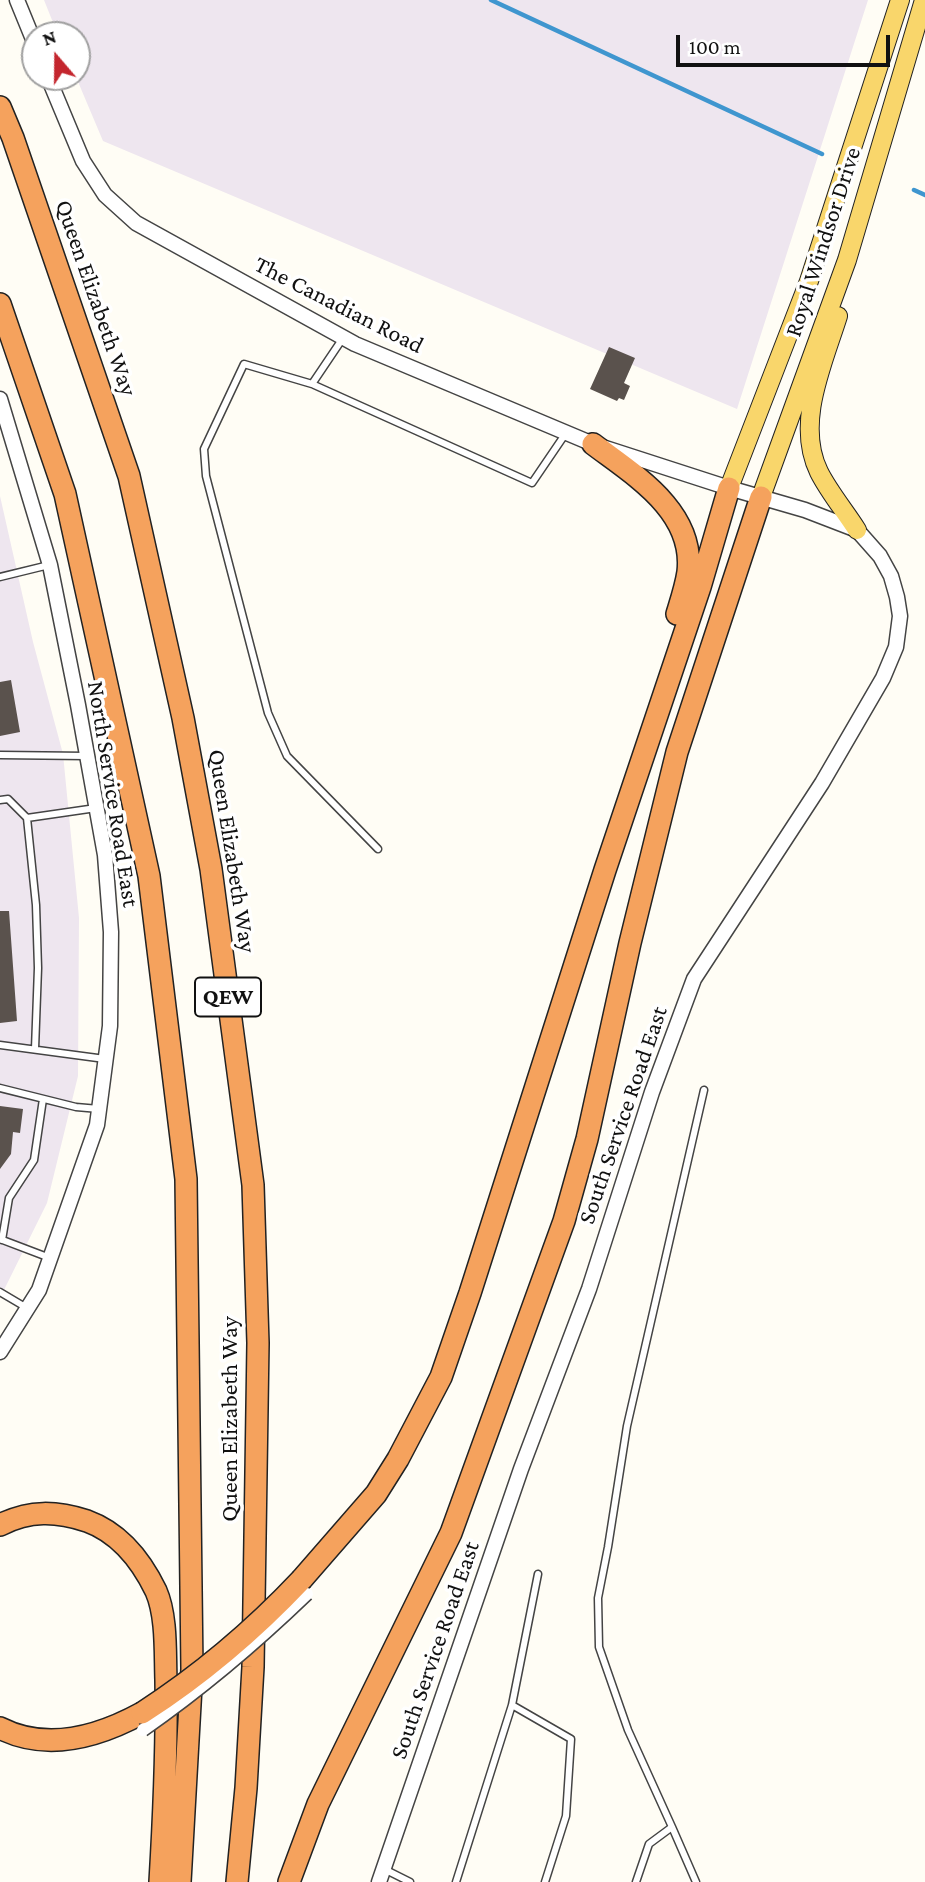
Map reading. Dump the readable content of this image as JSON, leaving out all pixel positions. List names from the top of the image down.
{
  "streets": {
    "highway": ["Queen Elizabeth Way", "QEW"],
    "main road": ["Royal Windsor Drive"],
    "street": ["The Canadian Road", "North Service Road East", "South Service Road East"]
  },
  "crossings": [
    ["Royal Windsor Drive", "The Canadian Road"],
    ["Royal Windsor Drive", "South Service Road East"],
    ["The Canadian Road", "South Service Road East"]
  ],
  "scale_bar": "100 m",
  "north": "top"
}
